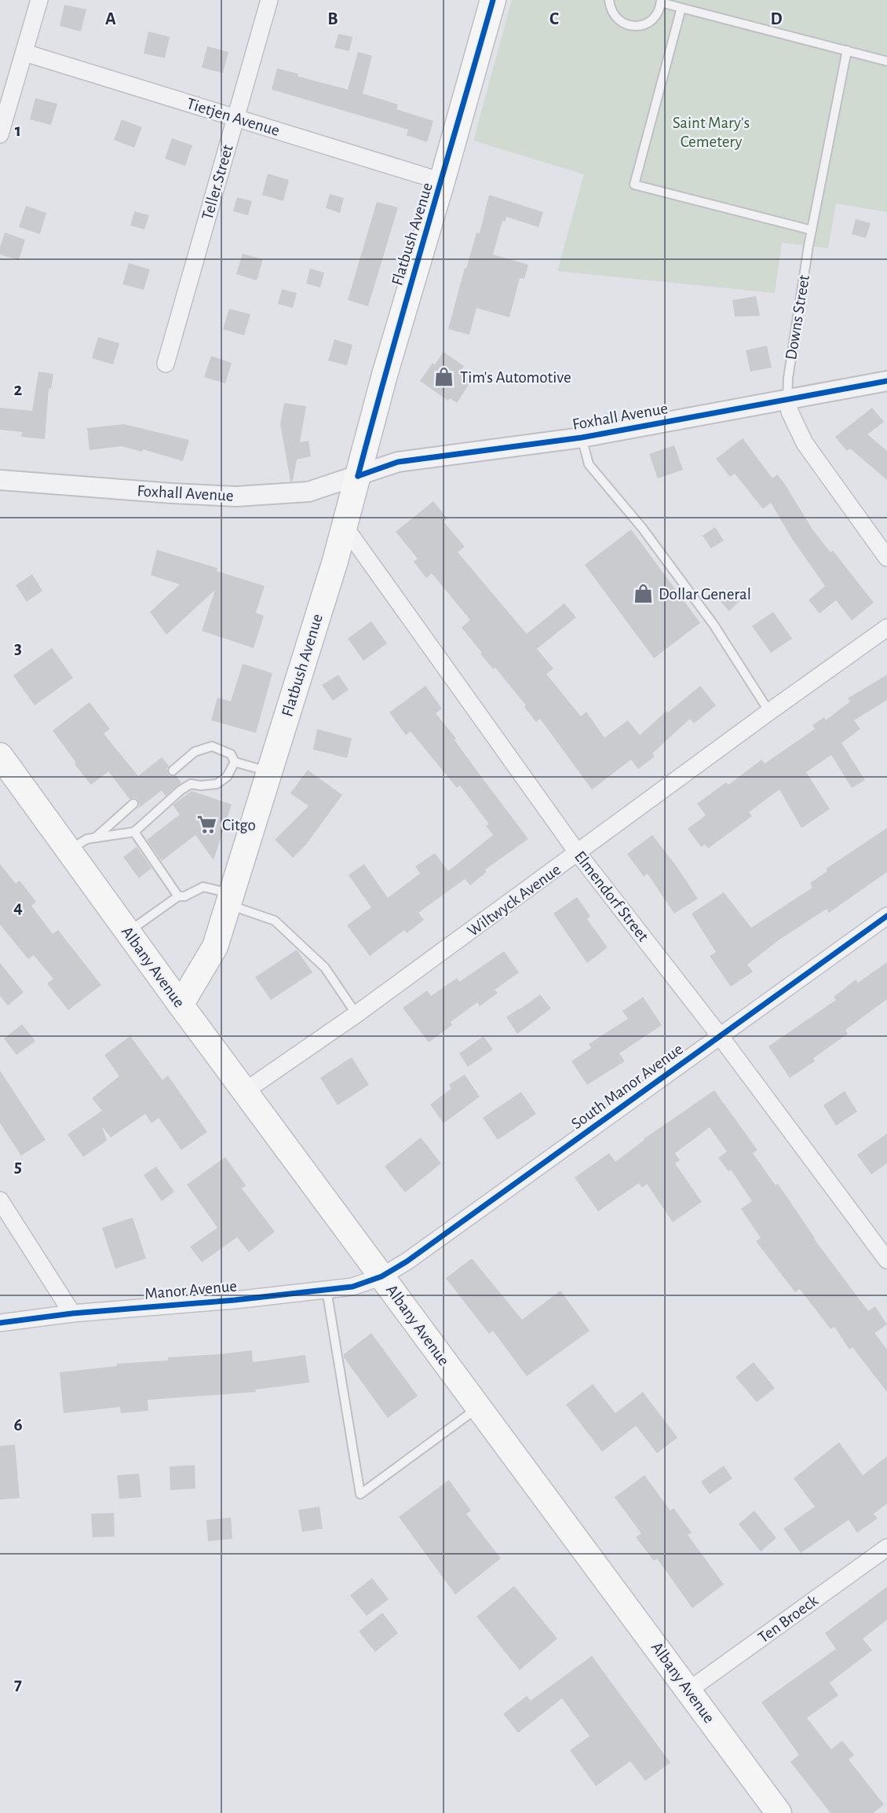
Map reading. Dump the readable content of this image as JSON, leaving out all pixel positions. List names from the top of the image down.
{
  "streets": {
    "main road": ["Flatbush Avenue", "Albany Avenue"],
    "street": [
      "Tietjen Avenue",
      "Teller Street",
      "Downs Street",
      "Foxhall Avenue",
      "Elmendorf Street",
      "Wiltwyck Avenue",
      "South Manor Avenue",
      "Manor Avenue",
      "Ten Broeck"
    ]
  },
  "crossings": [
    ["Tietjen Avenue", "Teller Street"],
    ["Tietjen Avenue", "Flatbush Avenue"],
    ["Flatbush Avenue", "Foxhall Avenue"],
    ["Flatbush Avenue", "Elmendorf Street"],
    ["Flatbush Avenue", "Albany Avenue"],
    ["Downs Street", "Foxhall Avenue"],
    ["Elmendorf Street", "Wiltwyck Avenue"],
    ["Elmendorf Street", "South Manor Avenue"],
    ["Wiltwyck Avenue", "Albany Avenue"],
    ["Albany Avenue", "South Manor Avenue"],
    ["Albany Avenue", "Manor Avenue"],
    ["Albany Avenue", "Ten Broeck"],
    ["South Manor Avenue", "Manor Avenue"]
  ],
  "parks": ["Saint Mary's Cemetery"],
  "places": {
    "shop": ["Tim's Automotive", "Dollar General"],
    "supermarket": ["Citgo"]
  },
  "grid": {
    "columns": [
      "A",
      "B",
      "C",
      "D"
    ],
    "rows": [
      "1",
      "2",
      "3",
      "4",
      "5",
      "6",
      "7"
    ]
  }
}
